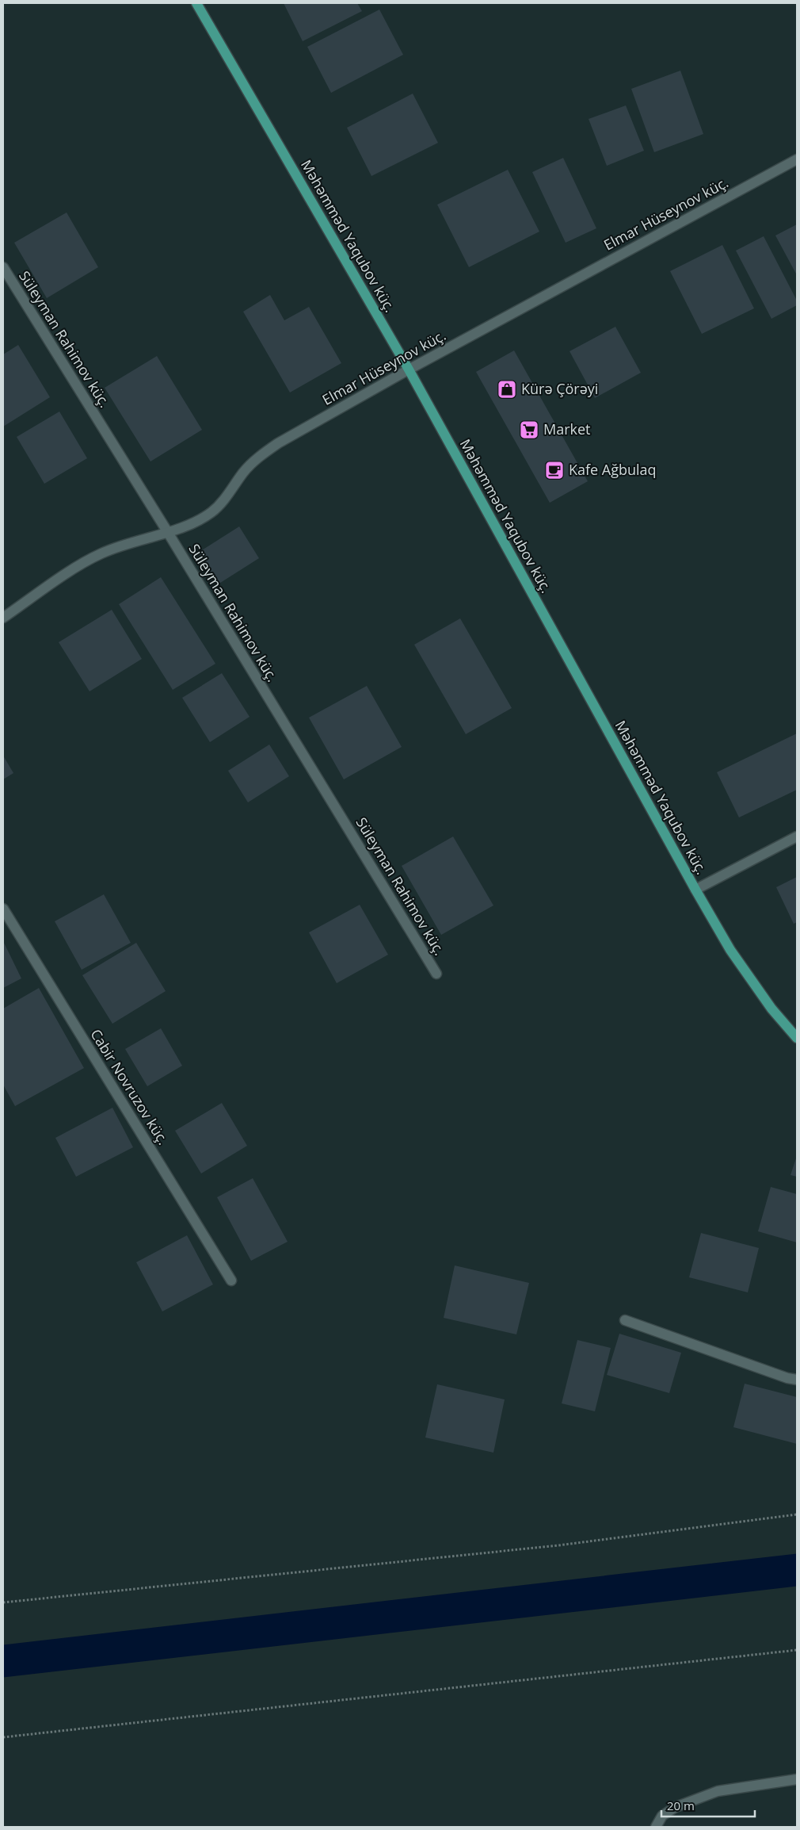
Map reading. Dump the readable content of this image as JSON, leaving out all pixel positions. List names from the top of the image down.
{
  "streets": {
    "main road": ["Məhəmməd Yaqubov küç."],
    "street": ["Elmar Hüseynov küç.", "Süleyman Rahimov küç.", "Cabir Novruzov küç."]
  },
  "crossings": [
    ["Elmar Hüseynov küç.", "Məhəmməd Yaqubov küç."],
    ["Elmar Hüseynov küç.", "Süleyman Rahimov küç."]
  ],
  "places": {
    "shop": ["Kürə Çörəyi"],
    "supermarket": ["Market"],
    "cafe": ["Kafe Ağbulaq"]
  },
  "scale_bar": "20 m"
}
